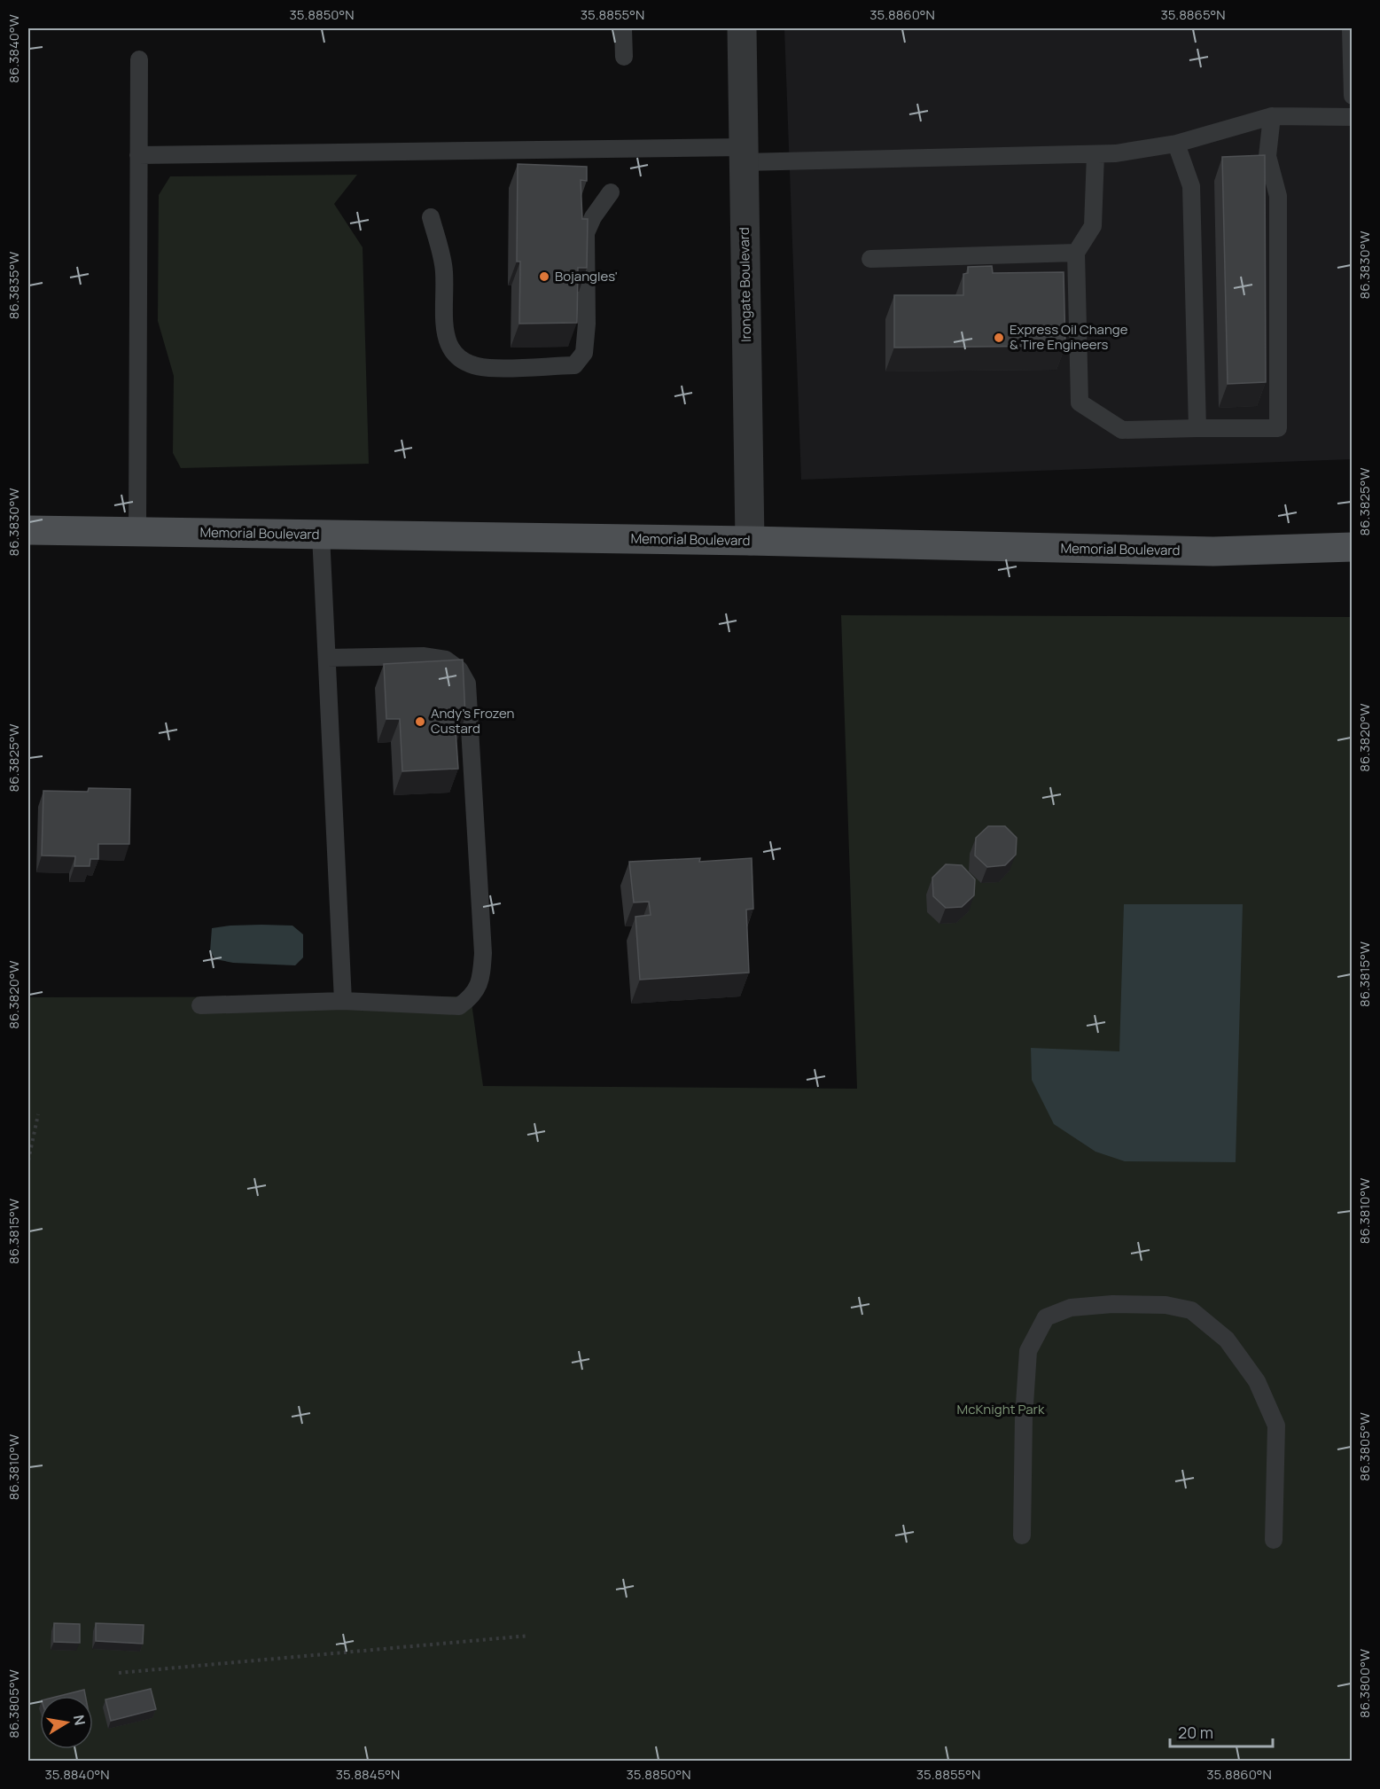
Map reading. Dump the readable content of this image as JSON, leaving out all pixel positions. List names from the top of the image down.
{
  "streets": {
    "main road": ["Memorial Boulevard"],
    "street": ["Irongate Boulevard"]
  },
  "crossings": [
    ["Irongate Boulevard", "Memorial Boulevard"]
  ],
  "parks": ["McKnight Park"],
  "places": ["Bojangles'", "Express Oil Change & Tire Engineers", "Andy's Frozen Custard"],
  "scale_bar": "20 m",
  "north": "right",
  "coordinates": [
    "35.8850°N",
    "35.8855°N",
    "35.8860°N",
    "35.8865°N",
    "86.3840°W",
    "86.3830°W",
    "86.3835°W",
    "86.3825°W",
    "86.3820°W",
    "86.3815°W",
    "86.3810°W",
    "86.3805°W",
    "86.3800°W",
    "35.8840°N",
    "35.8845°N"
  ]
}
